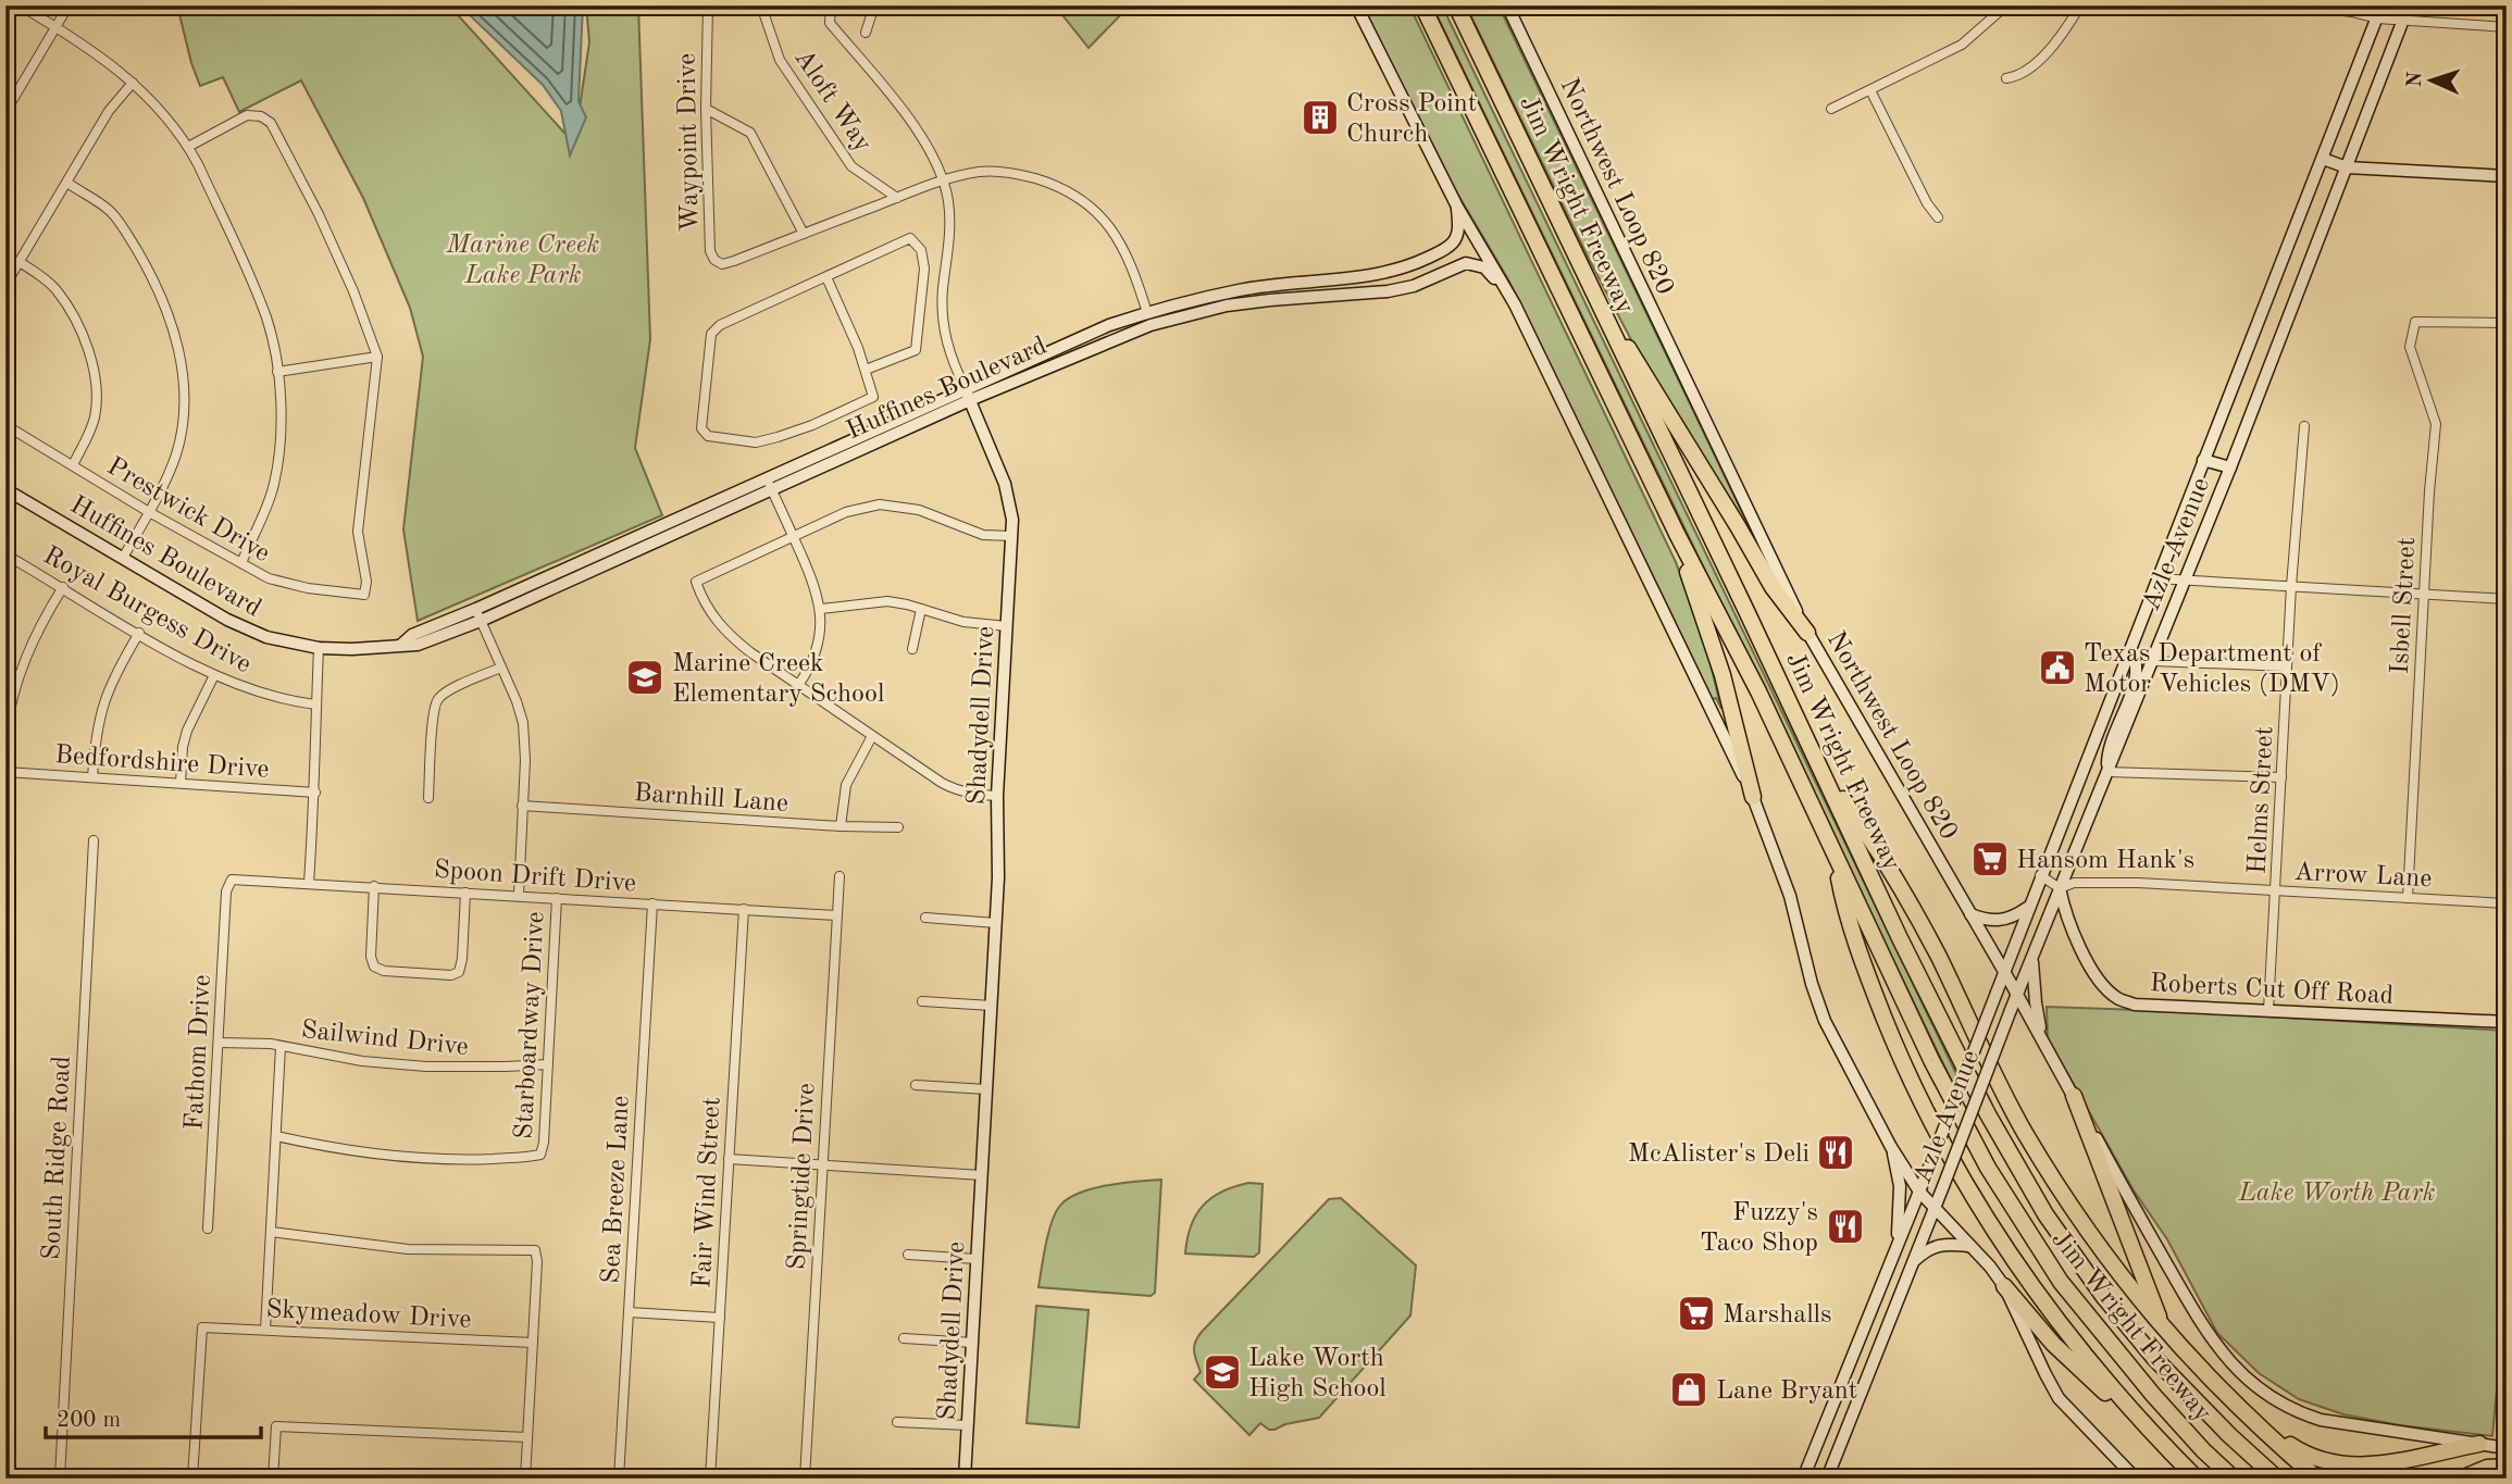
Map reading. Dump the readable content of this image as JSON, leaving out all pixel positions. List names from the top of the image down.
{
  "streets": {
    "highway": ["Jim Wright Freeway"],
    "main road": [
      "Northwest Loop 820",
      "Huffines Boulevard",
      "Azle Avenue",
      "Shadydell Drive",
      "Roberts Cut Off Road"
    ],
    "street": [
      "Aloft Way",
      "Waypoint Drive",
      "Prestwick Drive",
      "Isbell Street",
      "Royal Burgess Drive",
      "Bedfordshire Drive",
      "Barnhill Lane",
      "Helms Street",
      "Arrow Lane",
      "Spoon Drift Drive",
      "Starboardway Drive",
      "Sailwind Drive",
      "Fathom Drive",
      "South Ridge Road",
      "Springtide Drive",
      "Sea Breeze Lane",
      "Fair Wind Street",
      "Skymeadow Drive"
    ]
  },
  "crossings": [
    ["Aloft Way", "Waypoint Drive"],
    ["Waypoint Drive", "Huffines Boulevard"],
    ["Waypoint Drive", "Shadydell Drive"],
    ["Northwest Loop 820", "Azle Avenue"],
    ["Huffines Boulevard", "Shadydell Drive"],
    ["Azle Avenue", "Arrow Lane"],
    ["Azle Avenue", "Roberts Cut Off Road"],
    ["Isbell Street", "Arrow Lane"],
    ["Helms Street", "Arrow Lane"],
    ["Helms Street", "Roberts Cut Off Road"],
    ["Arrow Lane", "Roberts Cut Off Road"],
    ["Spoon Drift Drive", "Starboardway Drive"],
    ["Spoon Drift Drive", "Fathom Drive"],
    ["Spoon Drift Drive", "Springtide Drive"],
    ["Spoon Drift Drive", "Sea Breeze Lane"],
    ["Spoon Drift Drive", "Fair Wind Street"],
    ["Starboardway Drive", "Sailwind Drive"],
    ["Sailwind Drive", "Fathom Drive"]
  ],
  "parks": ["Marine Creek Lake Park", "Lake Worth Park"],
  "places": {
    "building": ["Cross Point Church"],
    "public building": ["Texas Department of Motor Vehicles (DMV)"],
    "school or university": ["Marine Creek Elementary School", "Lake Worth High School"],
    "supermarket": ["Hansom Hank's", "Marshalls"],
    "restaurant": ["McAlister's Deli", "Fuzzy's Taco Shop"],
    "shop": ["Lane Bryant"]
  },
  "scale_bar": "200 m",
  "north": "left"
}
